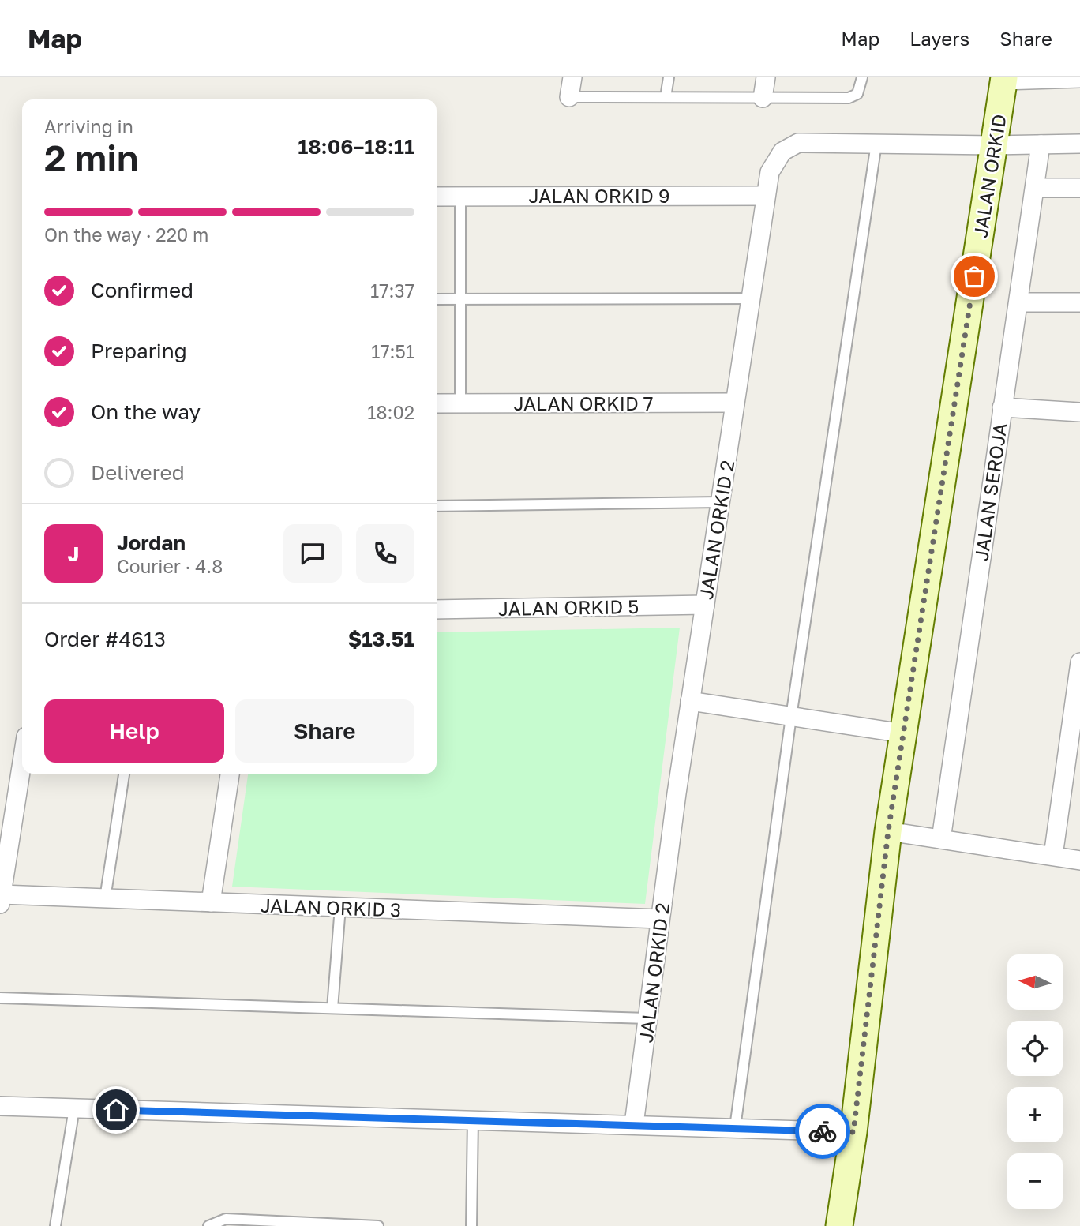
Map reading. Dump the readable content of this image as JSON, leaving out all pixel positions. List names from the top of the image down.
{
  "streets": {
    "street": [
      "JALAN ORKID",
      "JALAN ORKID 9",
      "JALAN ORKID 7",
      "JALAN SEROJA",
      "JALAN ORKID 2",
      "JALAN ORKID 5",
      "JALAN ORKID 3"
    ]
  },
  "crossings": [
    ["JALAN ORKID", "JALAN ORKID 2"],
    ["JALAN ORKID 9", "JALAN ORKID 2"],
    ["JALAN ORKID 7", "JALAN ORKID 2"],
    ["JALAN SEROJA", "JALAN ORKID 2"],
    ["JALAN ORKID 2", "JALAN ORKID 5"],
    ["JALAN ORKID 2", "JALAN ORKID 3"]
  ],
  "north": "left",
  "page": {
    "header": "Map",
    "nav": ["Map", "Layers", "Share"],
    "heading": ["2 min", "Arriving in", "18:06–18:11"],
    "panel": [
      "Jordan",
      "Courier · 4.8",
      "Order #4613",
      "$13.51"
    ],
    "bar": "On the way · 220 m",
    "list": [
      ["Confirmed", "17:37"],
      ["Preparing", "17:51"],
      ["On the way", "18:02"],
      "Delivered"
    ],
    "round": "J",
    "buttons": ["Help", "Share"],
    "map_buttons": ["+", "−"]
  }
}
